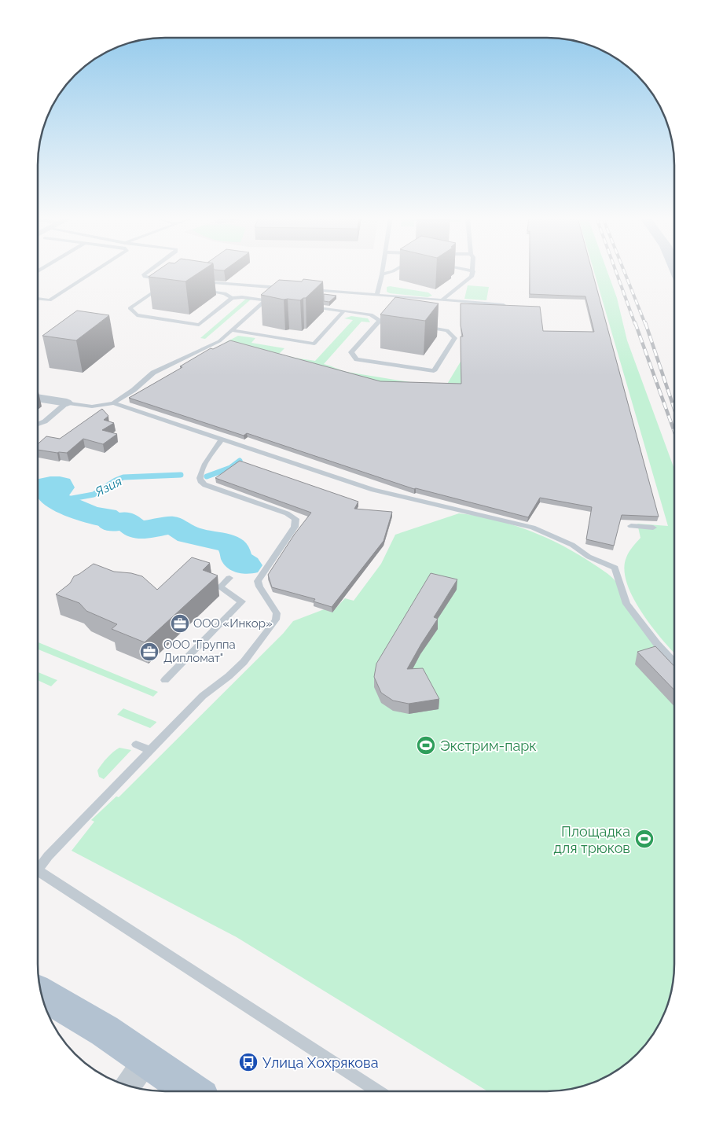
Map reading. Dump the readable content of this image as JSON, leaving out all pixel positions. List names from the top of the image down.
{
  "water": ["Язия"],
  "places": {
    "office": ["ООО «Инкор»", "ООО \"Группа Дипломат\""],
    "sports": ["Экстрим-парк", "Площадка для трюков"],
    "bus stop": ["Улица Хохрякова"]
  }
}
